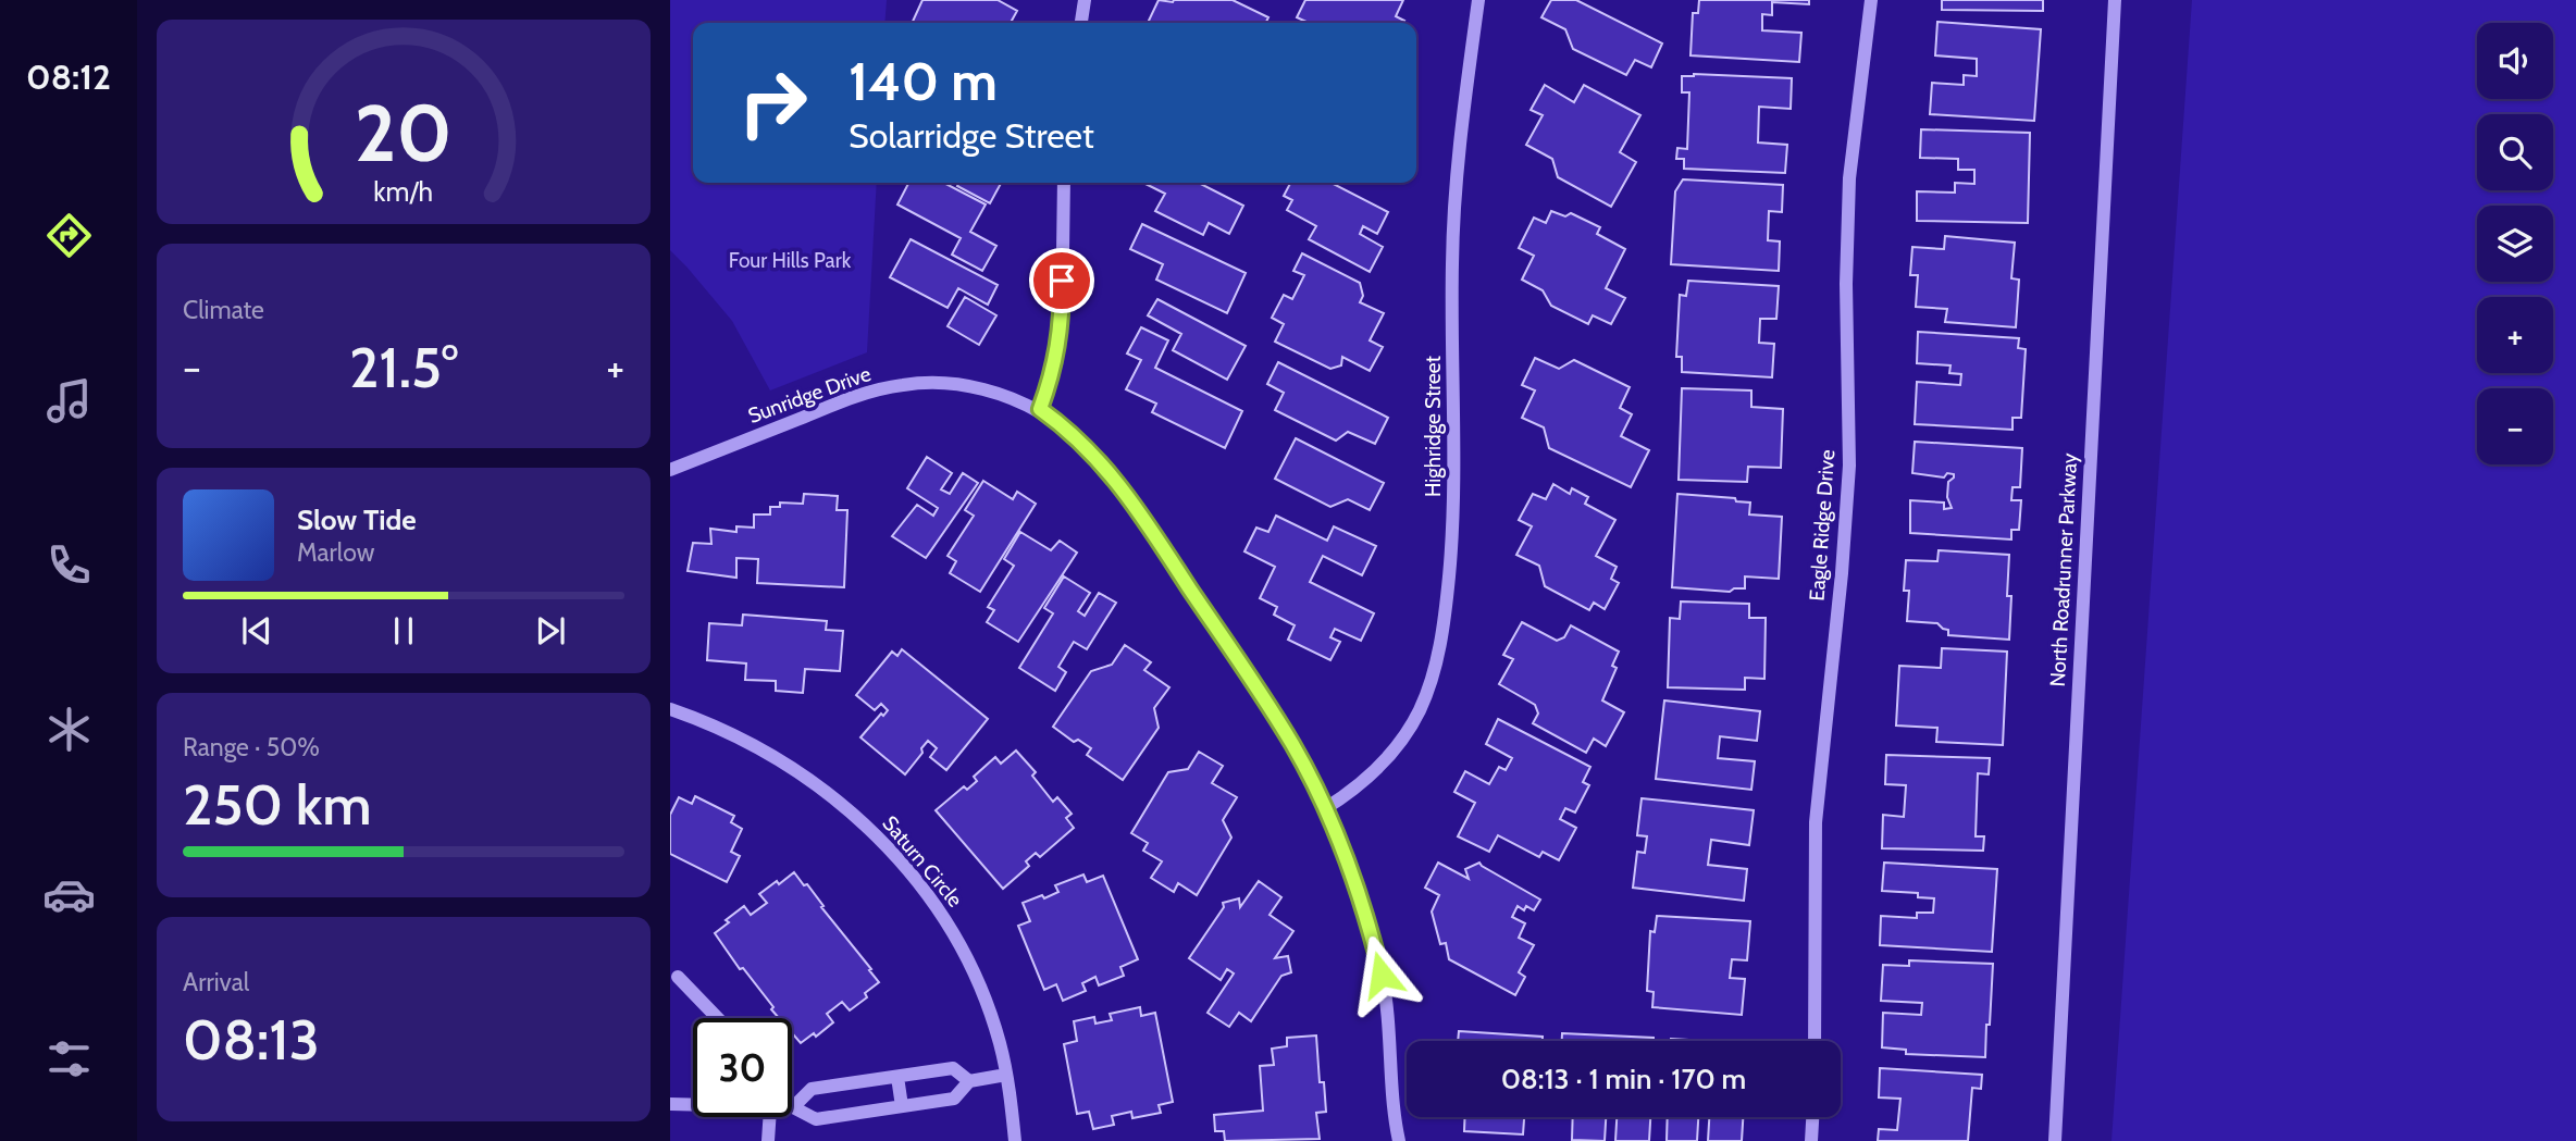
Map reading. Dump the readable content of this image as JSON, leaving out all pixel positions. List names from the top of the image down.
{
  "streets": {
    "street": [
      "Sunridge Drive",
      "Highridge Street",
      "Eagle Ridge Drive",
      "North Roadrunner Parkway",
      "Saturn Circle"
    ]
  },
  "crossings": [
    ["Sunridge Drive", "Highridge Street"]
  ],
  "parks": ["Four Hills Park"],
  "page": {
    "tabs": "08:12",
    "map_buttons": ["+", "−"],
    "turn": ["140 m", "Solarridge Street"],
    "tile": [
      "Climate",
      ["Range · 50%", "250 km"],
      ["Arrival", "08:13"]
    ],
    "heat": ["−", "21.5°", "+"],
    "song": ["Slow Tide", "Marlow"],
    "limit": "30",
    "trip": "08:13 · 1 min · 170 m",
    "gauge": ["20", "km/h"]
  }
}
